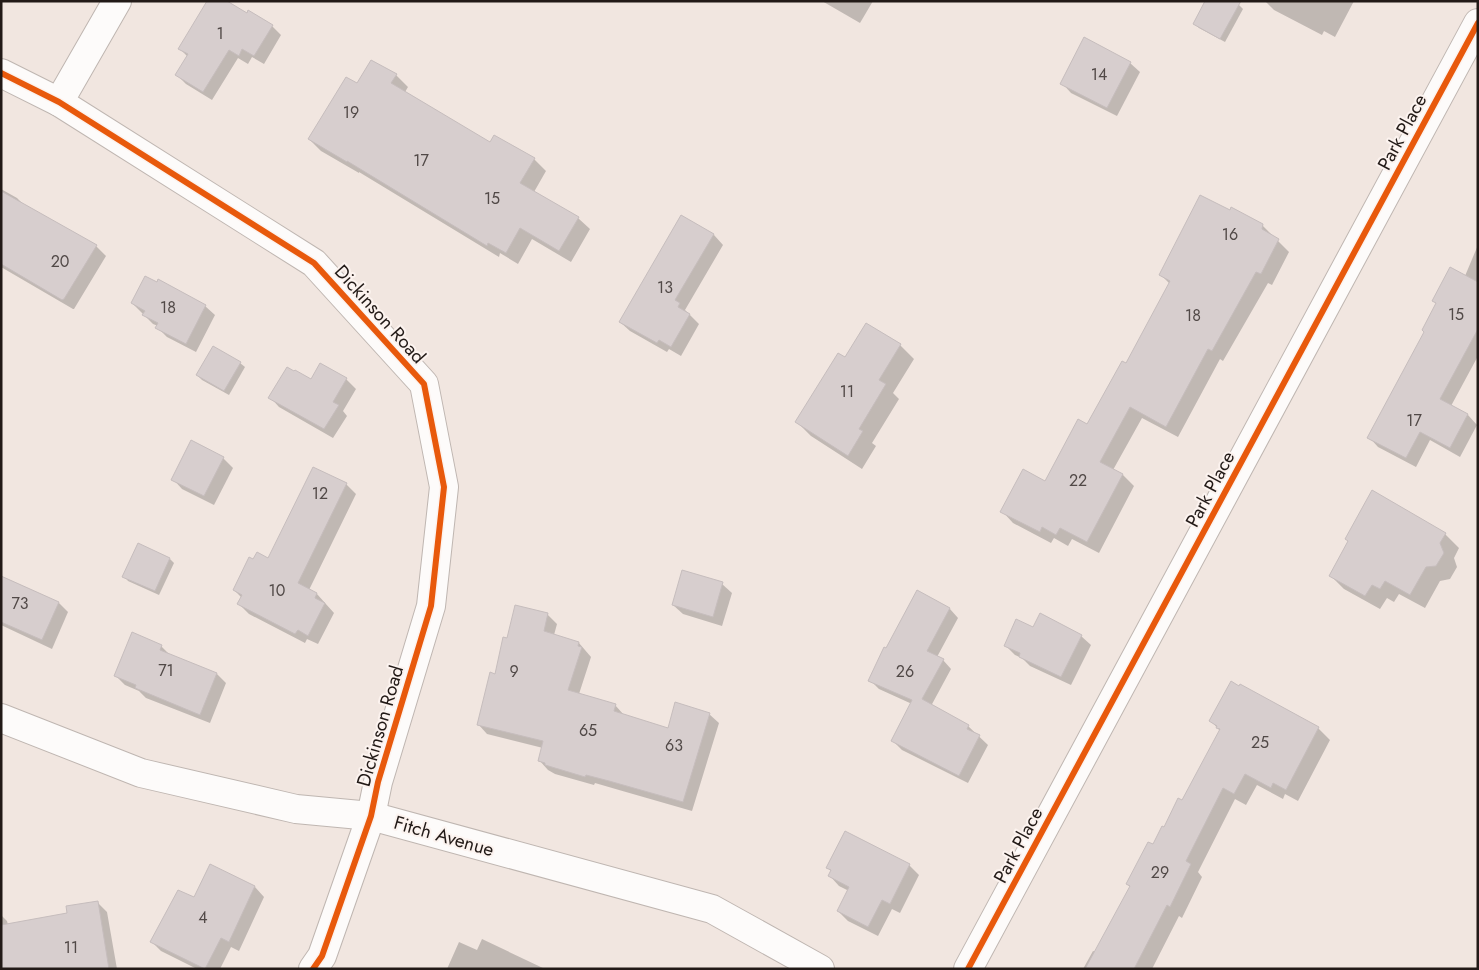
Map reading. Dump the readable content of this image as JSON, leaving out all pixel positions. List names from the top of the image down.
{
  "streets": {
    "street": ["Park Place", "Dickinson Road", "Fitch Avenue"]
  },
  "crossings": [
    ["Dickinson Road", "Fitch Avenue"]
  ],
  "house_numbers": [
    "1",
    "14",
    "19",
    "17",
    "15",
    "16",
    "20",
    "13",
    "18",
    "15",
    "18",
    "11",
    "17",
    "22",
    "12",
    "10",
    "73",
    "71",
    "9",
    "26",
    "65",
    "25",
    "63",
    "29",
    "4",
    "11"
  ]
}
